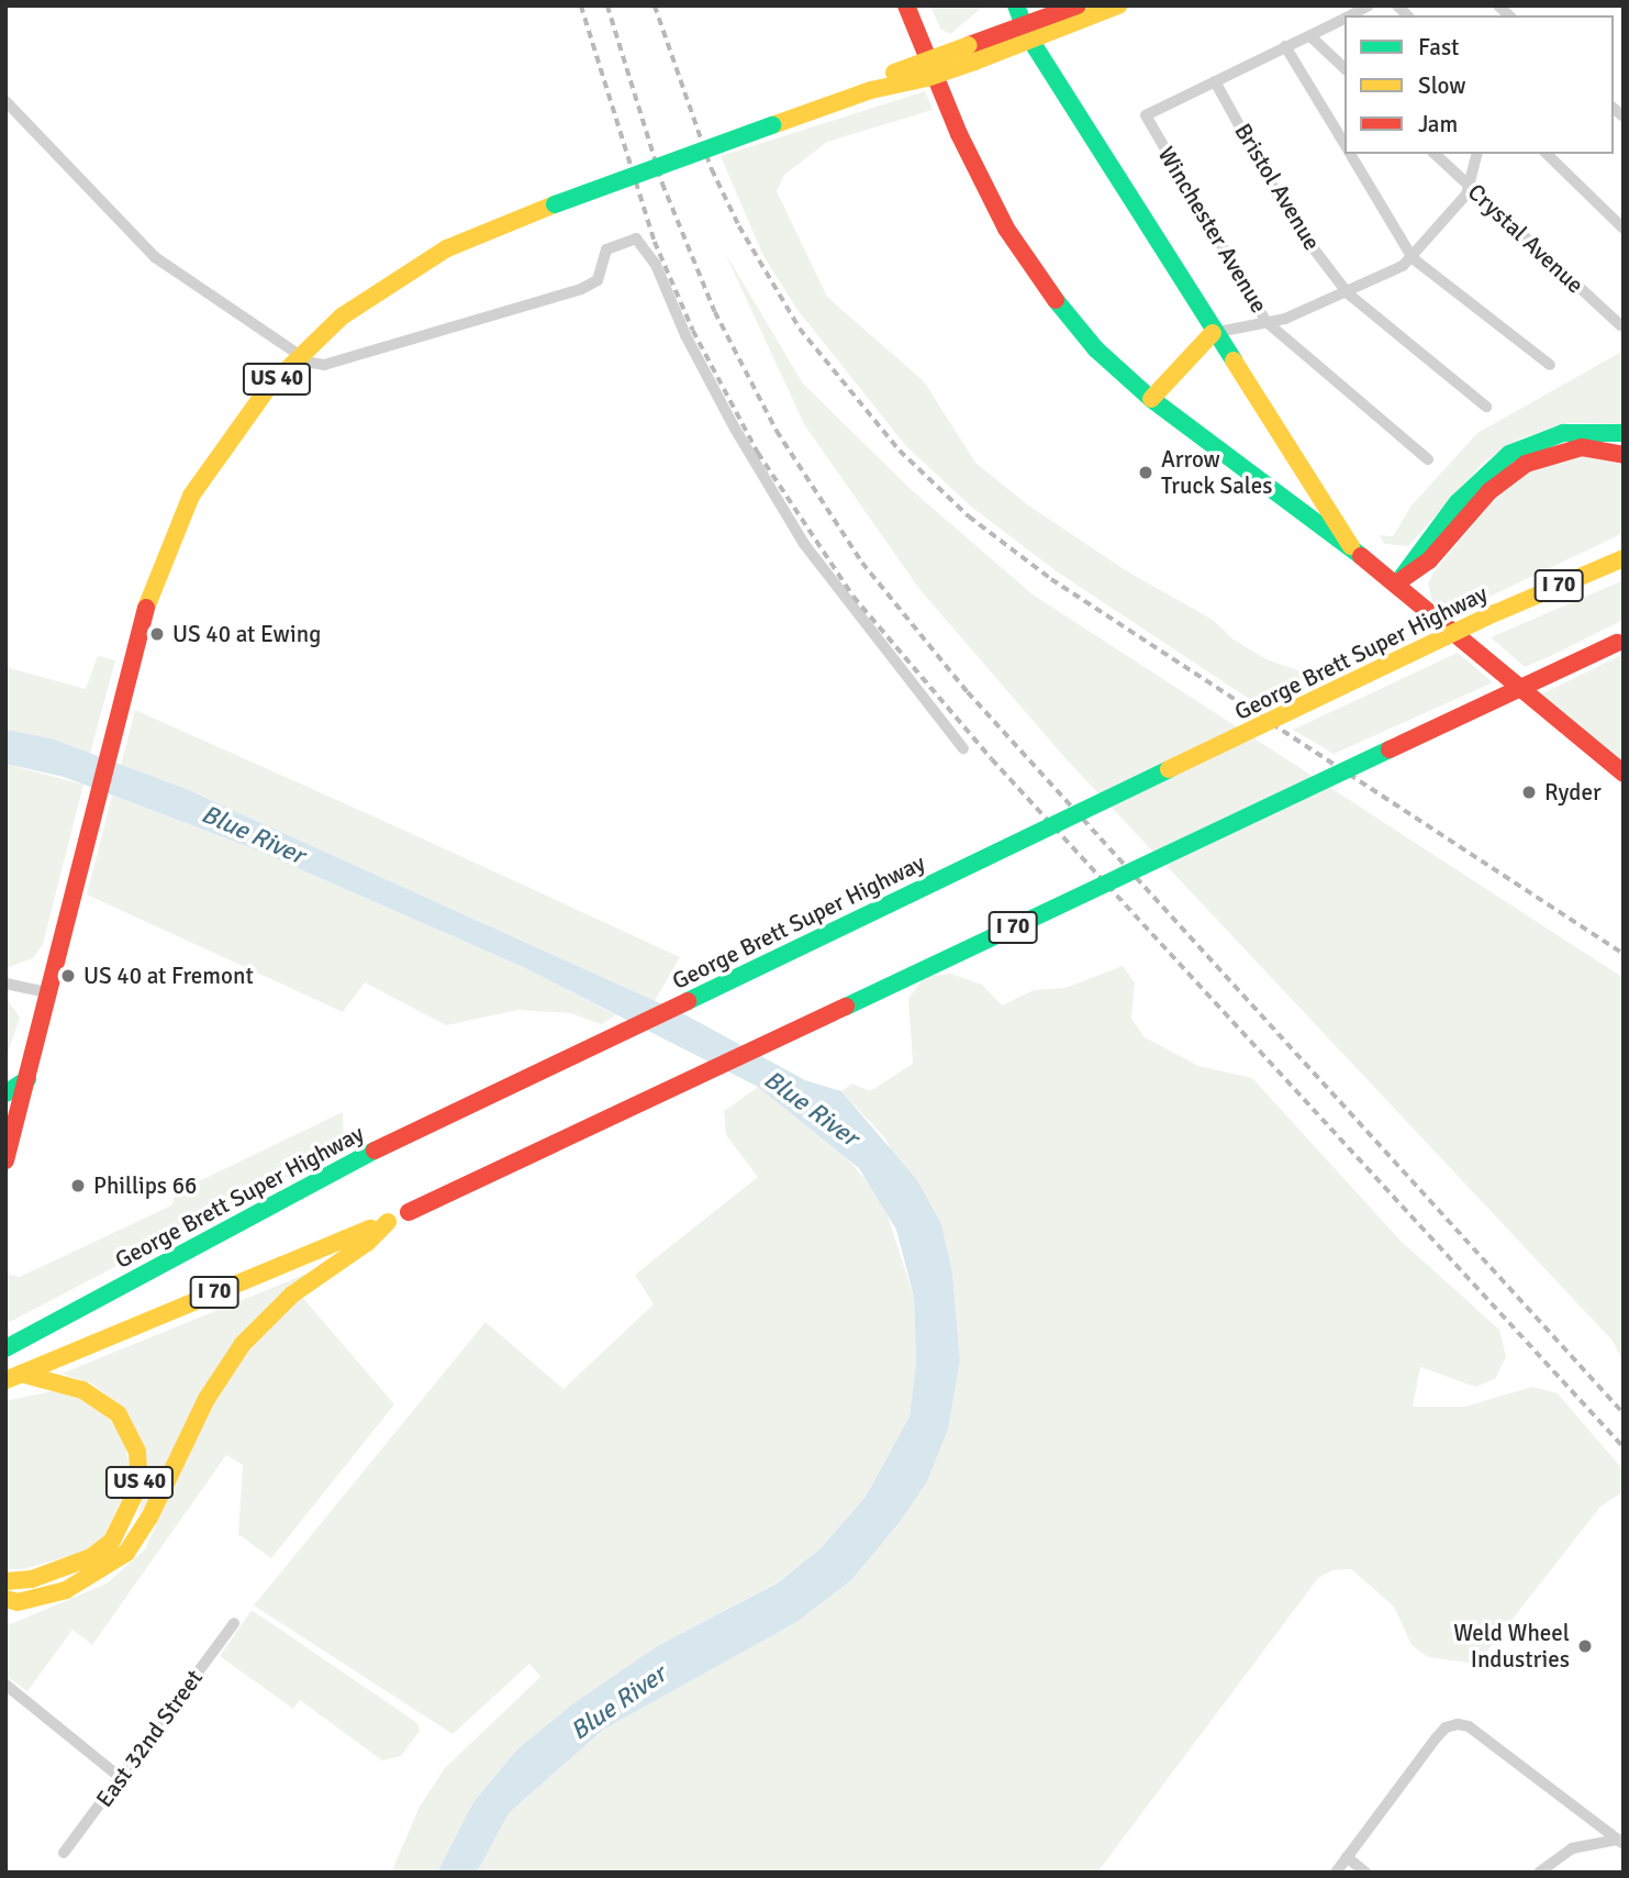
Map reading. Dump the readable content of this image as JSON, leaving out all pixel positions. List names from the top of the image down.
{
  "streets": {
    "main road": ["US 40", "I 70", "George Brett Super Highway"],
    "street": [
      "Bristol Avenue",
      "Winchester Avenue",
      "Crystal Avenue",
      "East 32nd Street"
    ]
  },
  "crossings": [
    ["Bristol Avenue", "Winchester Avenue"],
    ["US 40", "I 70"]
  ],
  "water": ["Blue River"],
  "places": [
    "Arrow Truck Sales",
    "US 40 at Ewing",
    "Ryder",
    "US 40 at Fremont",
    "Phillips 66",
    "Weld Wheel Industries"
  ],
  "legend": ["Fast", "Slow", "Jam"]
}
